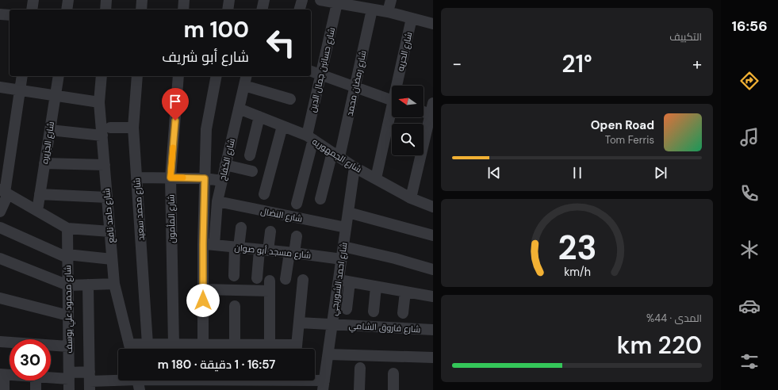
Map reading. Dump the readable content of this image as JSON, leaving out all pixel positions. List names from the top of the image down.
{
  "streets": {
    "street": [
      "شارع الحريه",
      "شارع حسانين جمال الدين",
      "شارع رمضان محمد",
      "شارع الجزيره",
      "شارع الجمهوريه",
      "شارع الكفاح",
      "شارع محمد سعيد",
      "شارع النضال",
      "شارع حامد نافع",
      "شارع المأمون",
      "شارع مسجد أبو صوان",
      "شارع احمد الشوربجي",
      "شارع محمود علي يوسف",
      "شارع فاروق الشامي"
    ]
  },
  "crossings": [
    ["شارع الحريه", "شارع الجمهوريه"],
    ["شارع حسانين جمال الدين", "شارع الجمهوريه"],
    ["شارع رمضان محمد", "شارع الجمهوريه"],
    ["شارع الجمهوريه", "شارع الكفاح"],
    ["شارع الجمهوريه", "شارع احمد الشوربجي"],
    ["شارع الكفاح", "شارع النضال"],
    ["شارع الكفاح", "شارع مسجد أبو صوان"],
    ["شارع النضال", "شارع احمد الشوربجي"],
    ["شارع مسجد أبو صوان", "شارع احمد الشوربجي"],
    ["شارع احمد الشوربجي", "شارع فاروق الشامي"]
  ],
  "north": "left",
  "page": {
    "tabs": "16:56",
    "tile": [
      "التكييف",
      ["المدى · 44%", "220 km"]
    ],
    "turn": ["100 m", "شارع أبو شريف"],
    "heat": ["−", "21°", "+"],
    "song": ["Open Road", "Tom Ferris"],
    "limit": "30",
    "trip": "16:57 · 1 دقيقة · 180 m",
    "gauge": ["23", "km/h"]
  }
}
